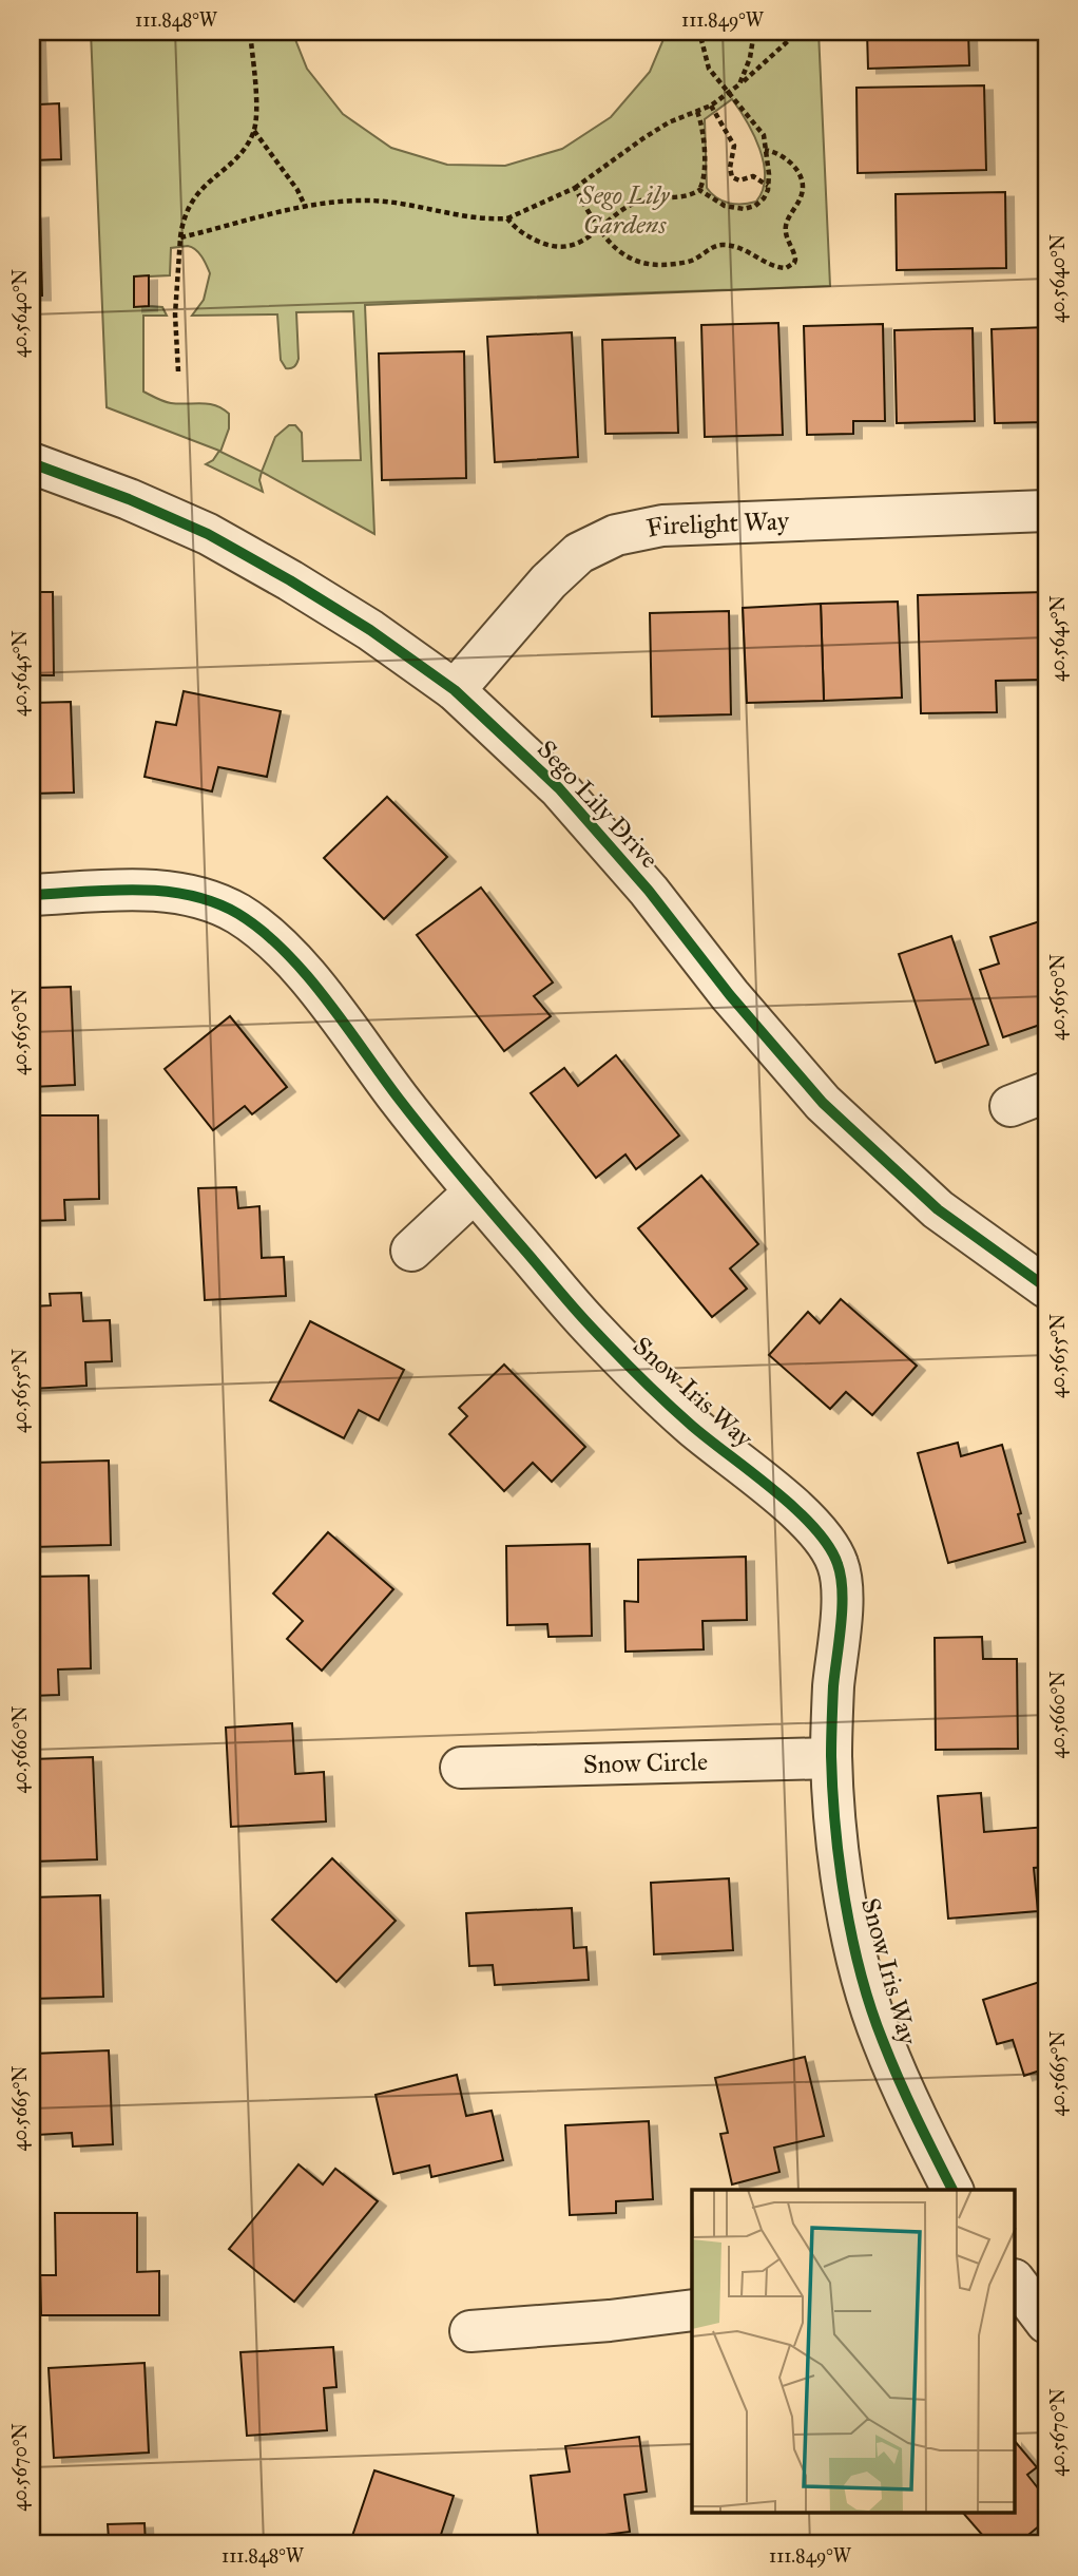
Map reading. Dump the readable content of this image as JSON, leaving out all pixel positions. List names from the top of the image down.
{
  "streets": {
    "street": [
      "Firelight Way",
      "Sego Lily Drive",
      "Snow Iris Way",
      "Snow Circle"
    ]
  },
  "crossings": [
    ["Firelight Way", "Sego Lily Drive"],
    ["Snow Iris Way", "Snow Circle"]
  ],
  "parks": ["Sego Lily Gardens"],
  "coordinates": [
    "111.848°W",
    "111.849°W",
    "40.5640°N",
    "40.5645°N",
    "40.5650°N",
    "40.5655°N",
    "40.5660°N",
    "40.5665°N",
    "40.5670°N"
  ]
}
